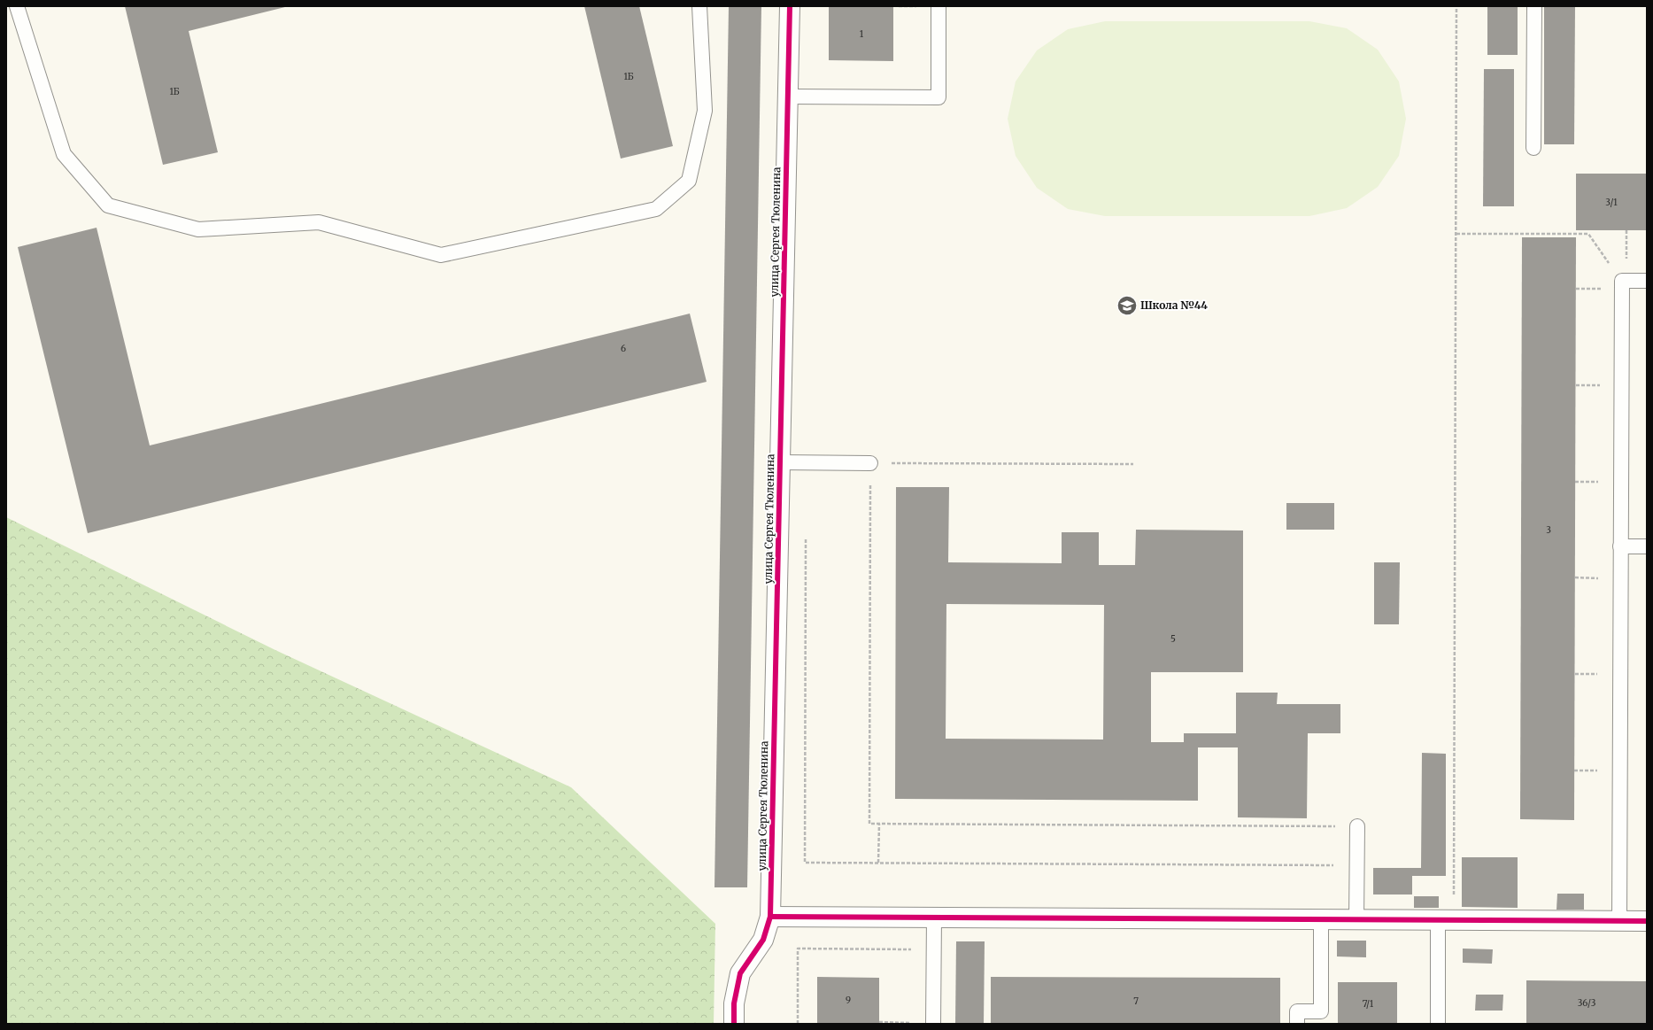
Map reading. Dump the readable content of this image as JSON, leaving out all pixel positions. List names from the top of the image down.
{
  "streets": {
    "street": ["улица Сергея Тюленина"]
  },
  "places": {
    "school or university": ["Школа №44"]
  },
  "house_numbers": [
    "1",
    "1Б",
    "1Б",
    "3/1",
    "6",
    "3",
    "5",
    "9",
    "7",
    "36/3",
    "7/1"
  ]
}
